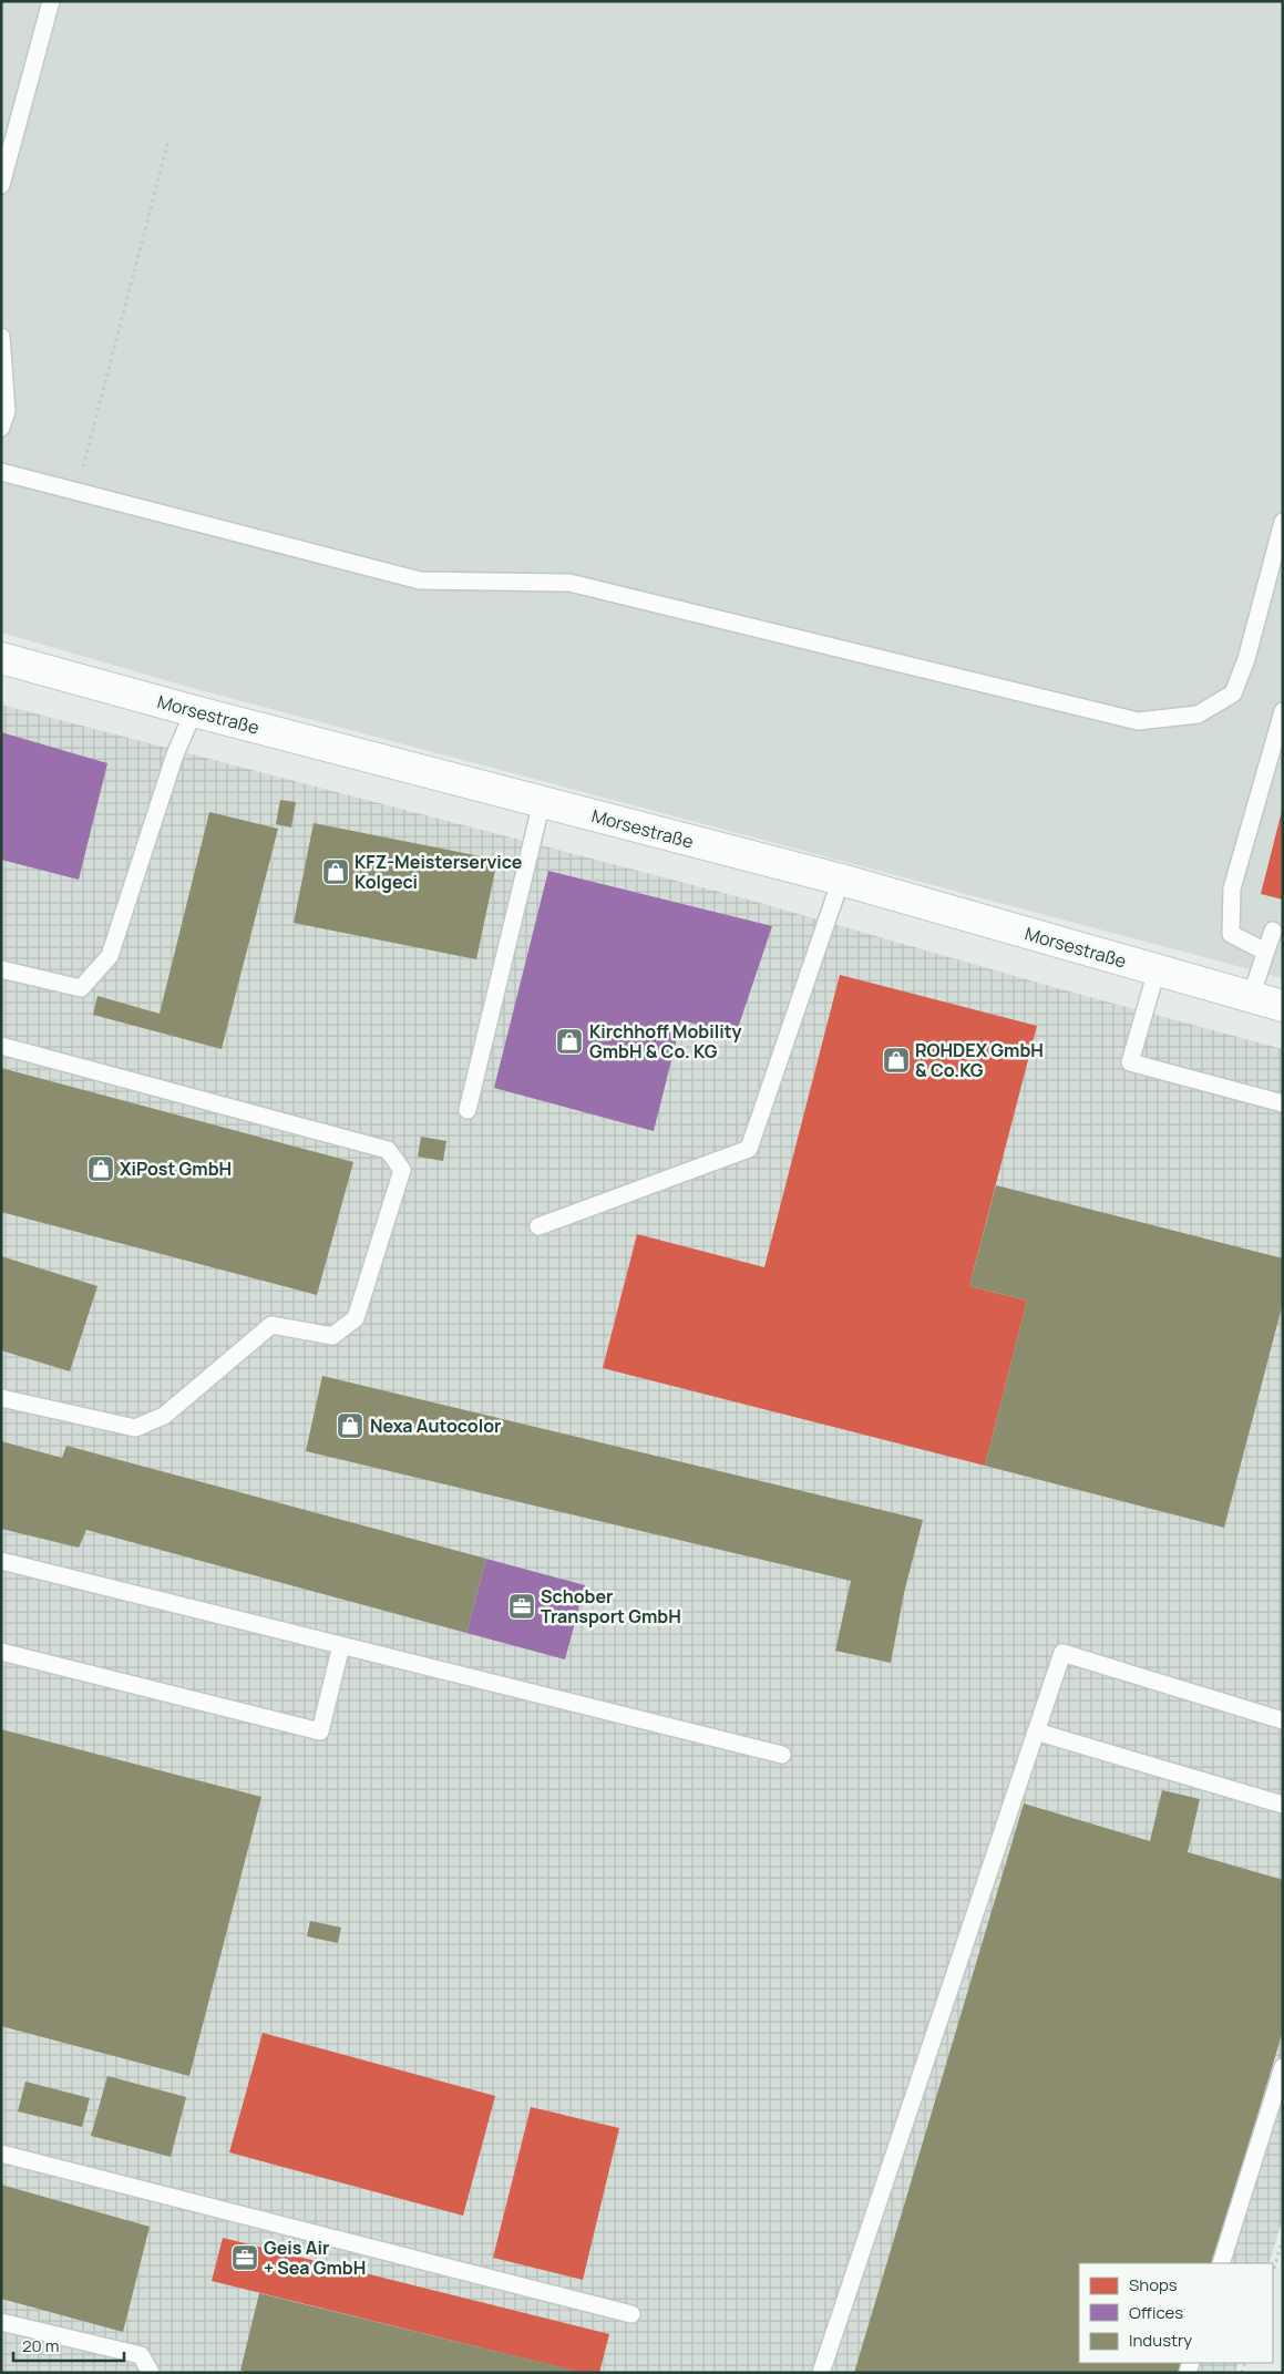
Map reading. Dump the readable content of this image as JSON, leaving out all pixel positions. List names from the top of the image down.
{
  "streets": {
    "street": ["Morsestraße"]
  },
  "places": {
    "shop": [
      "KFZ-Meisterservice Kolgeci",
      "Kirchhoff Mobility GmbH & Co. KG",
      "ROHDEX GmbH & Co.KG",
      "XiPost GmbH",
      "Nexa Autocolor"
    ],
    "office": ["Schober Transport GmbH", "Geis Air + Sea GmbH"]
  },
  "legend": ["Shops", "Offices", "Industry"],
  "scale_bar": "20 m"
}
